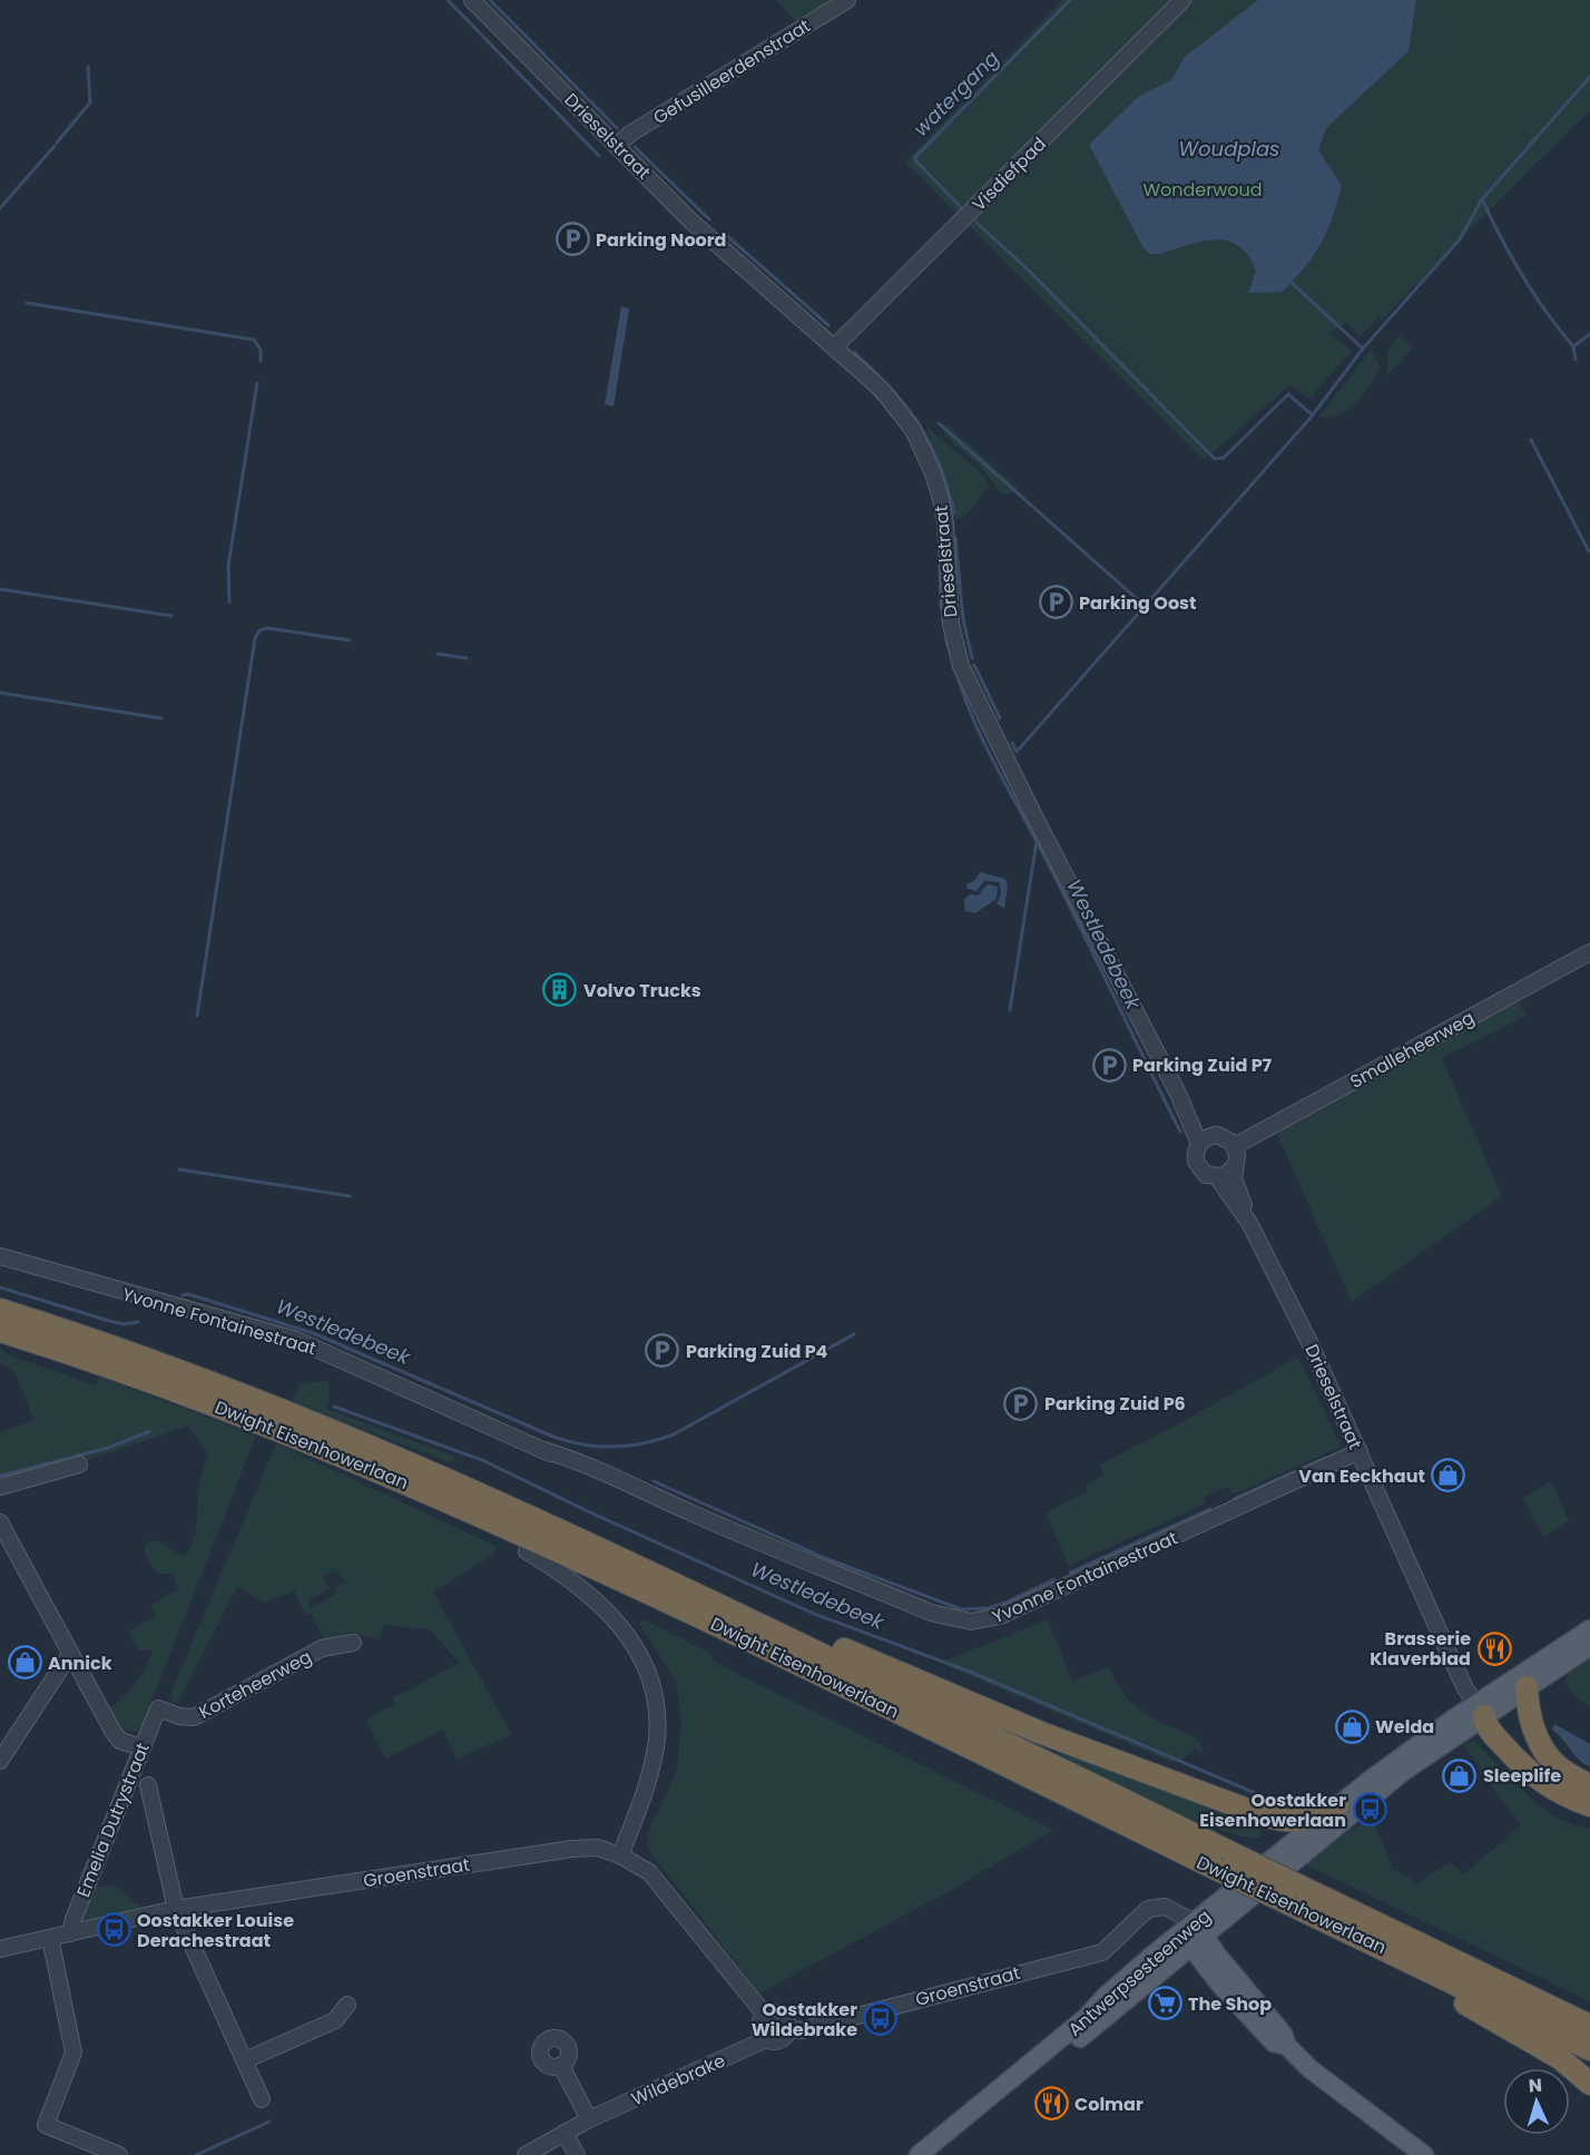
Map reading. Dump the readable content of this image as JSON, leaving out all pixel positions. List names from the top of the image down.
{
  "streets": {
    "highway": ["Dwight Eisenhowerlaan"],
    "main road": ["Antwerpsesteenweg"],
    "street": [
      "Gefusilleerdenstraat",
      "Drieselstraat",
      "Visdiefpad",
      "Smalleheerweg",
      "Yvonne Fontainestraat",
      "Korteheerweg",
      "Emelia Dutrystraat",
      "Groenstraat",
      "Wildebrake"
    ]
  },
  "crossings": [
    ["Gefusilleerdenstraat", "Drieselstraat"],
    ["Drieselstraat", "Visdiefpad"],
    ["Drieselstraat", "Smalleheerweg"],
    ["Drieselstraat", "Yvonne Fontainestraat"],
    ["Drieselstraat", "Antwerpsesteenweg"],
    ["Korteheerweg", "Emelia Dutrystraat"],
    ["Emelia Dutrystraat", "Groenstraat"],
    ["Groenstraat", "Antwerpsesteenweg"],
    ["Groenstraat", "Wildebrake"]
  ],
  "water": ["watergang", "Woudplas", "Westledebeek"],
  "parks": ["Wonderwoud"],
  "places": {
    "parking": [
      "Parking Noord",
      "Parking Oost",
      "Parking Zuid P7",
      "Parking Zuid P4",
      "Parking Zuid P6"
    ],
    "building": ["Volvo Trucks"],
    "shop": [
      "Van Eeckhaut",
      "Annick",
      "Welda",
      "Sleeplife"
    ],
    "restaurant": ["Brasserie Klaverblad", "Colmar"],
    "bus stop": ["Oostakker Eisenhowerlaan", "Oostakker Louise Derachestraat", "Oostakker Wildebrake"],
    "supermarket": ["The Shop"]
  },
  "north": "top"
}
